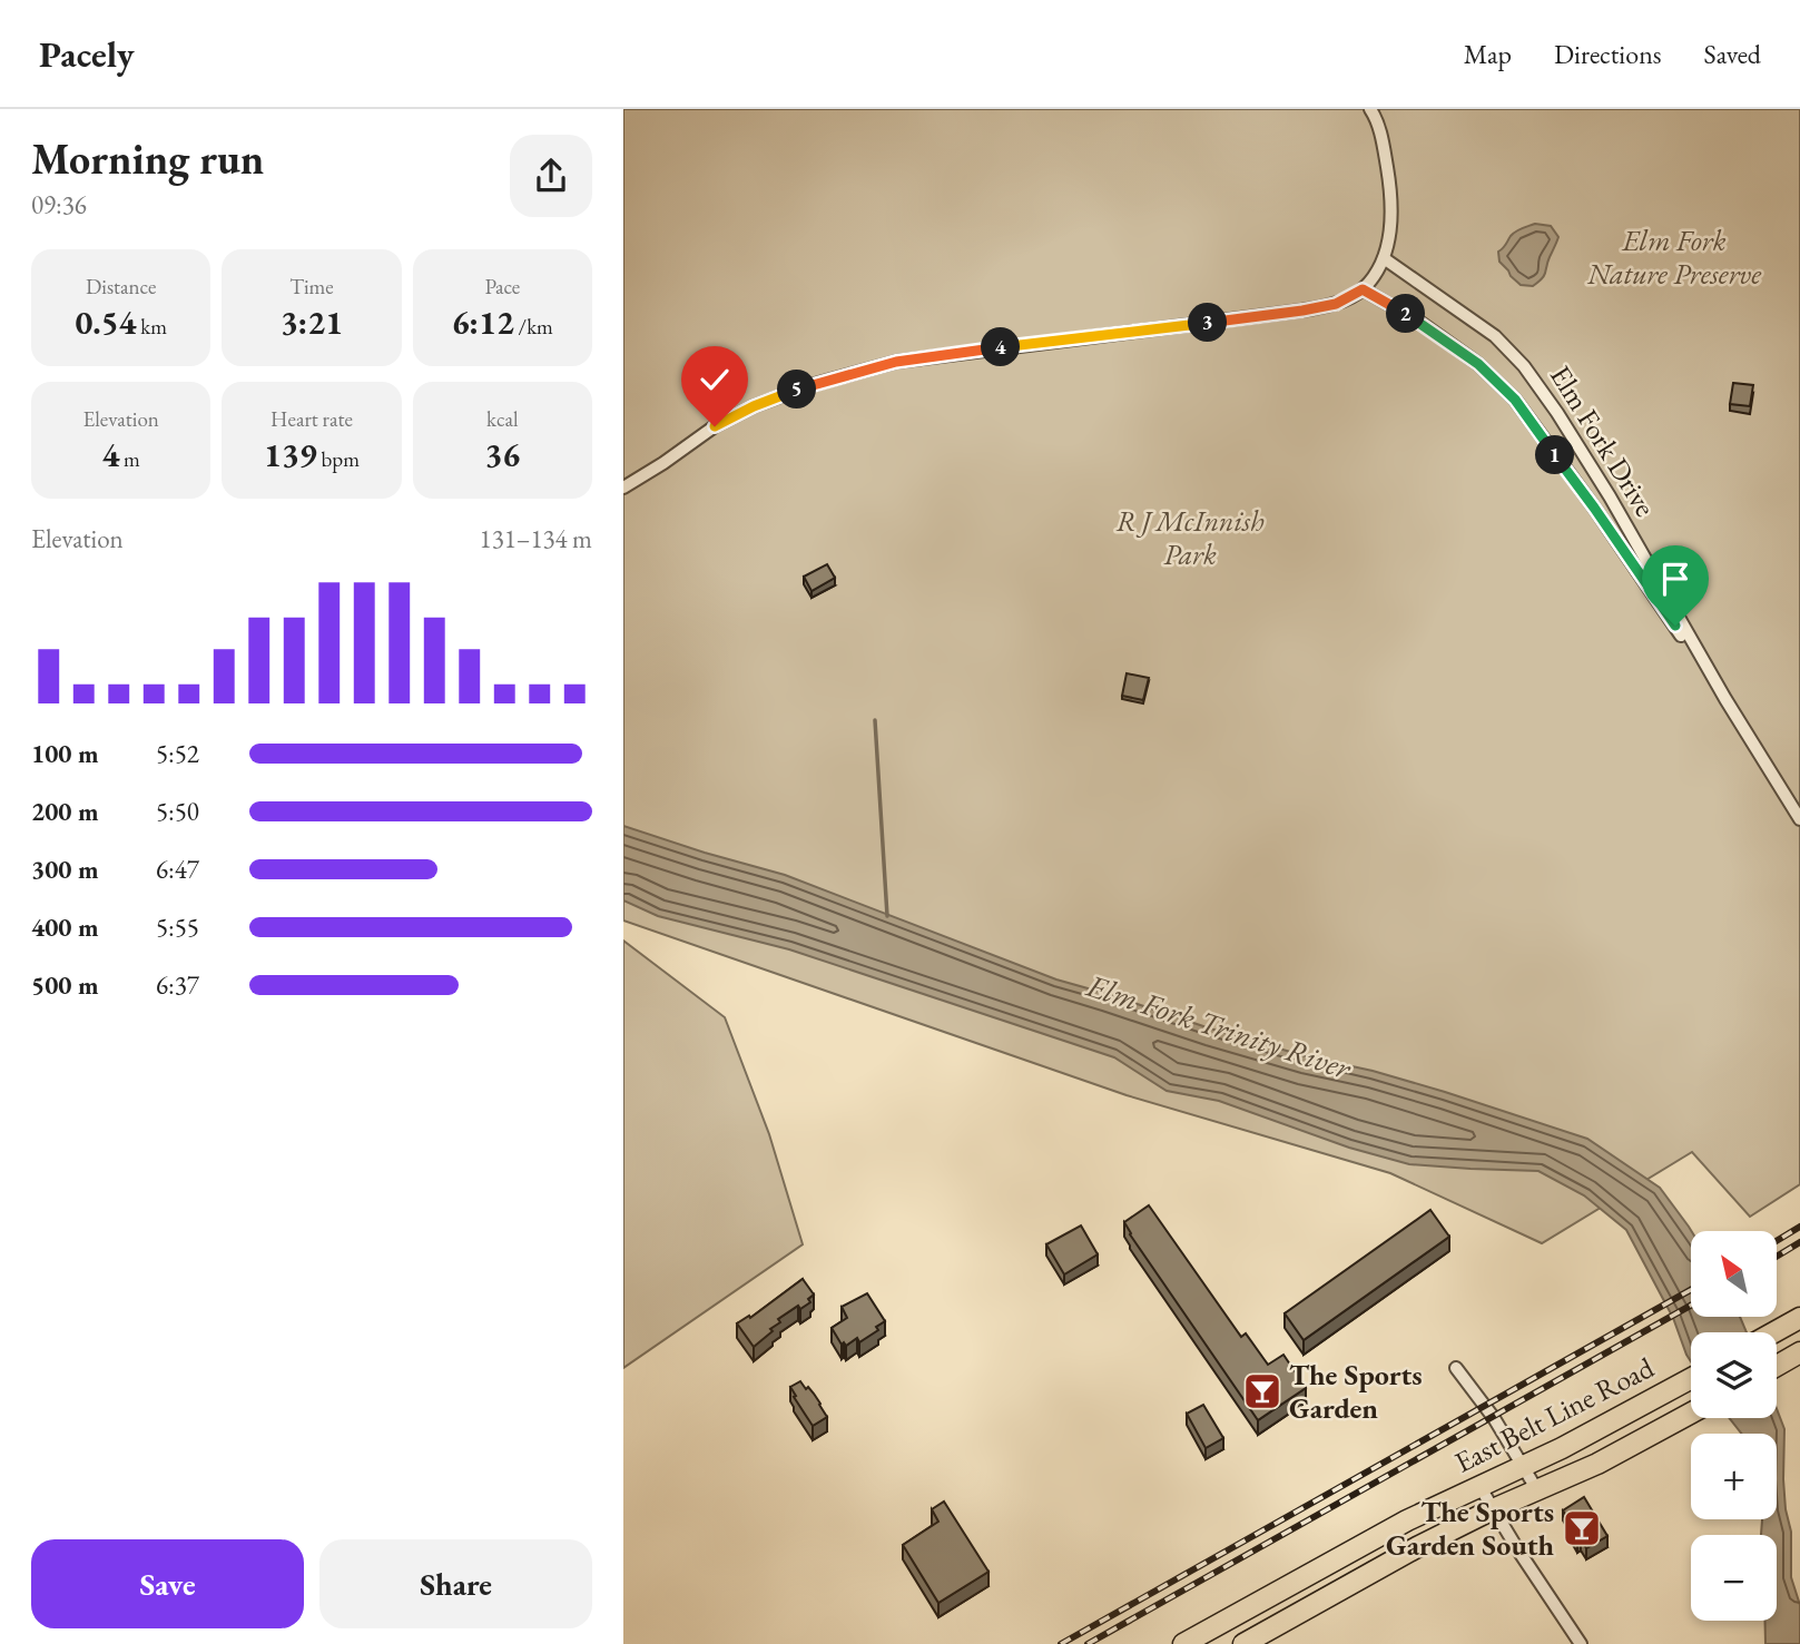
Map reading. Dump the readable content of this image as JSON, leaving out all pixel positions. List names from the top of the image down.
{
  "streets": {
    "main road": ["East Belt Line Road"],
    "street": ["Elm Fork Drive"]
  },
  "water": ["Elm Fork Trinity River"],
  "parks": ["Elm Fork Nature Preserve", "R J McInnish Park"],
  "places": {
    "bar": ["The Sports Garden", "The Sports Garden South"]
  },
  "north": "top left",
  "page": {
    "header": "Pacely",
    "nav": ["Map", "Directions", "Saved"],
    "heading": ["Morning run", "09:36"],
    "stats": [
      ["Distance", "0.54 km"],
      ["Time", "3:21"],
      ["Pace", "6:12 /km"],
      ["Elevation", "4 m"],
      ["Heart rate", "139 bpm"],
      ["kcal", "36"]
    ],
    "pins": [
      "2",
      "3",
      "4",
      "5",
      "1"
    ],
    "chart": ["Elevation", "131–134 m"],
    "list": [
      {
        "name": "100 m",
        "note": "5:52"
      },
      {
        "name": "200 m",
        "note": "5:50"
      },
      {
        "name": "300 m",
        "note": "6:47"
      },
      {
        "name": "400 m",
        "note": "5:55"
      },
      {
        "name": "500 m",
        "note": "6:37"
      }
    ],
    "map_buttons": ["+", "−"],
    "buttons": ["Save", "Share"]
  }
}
